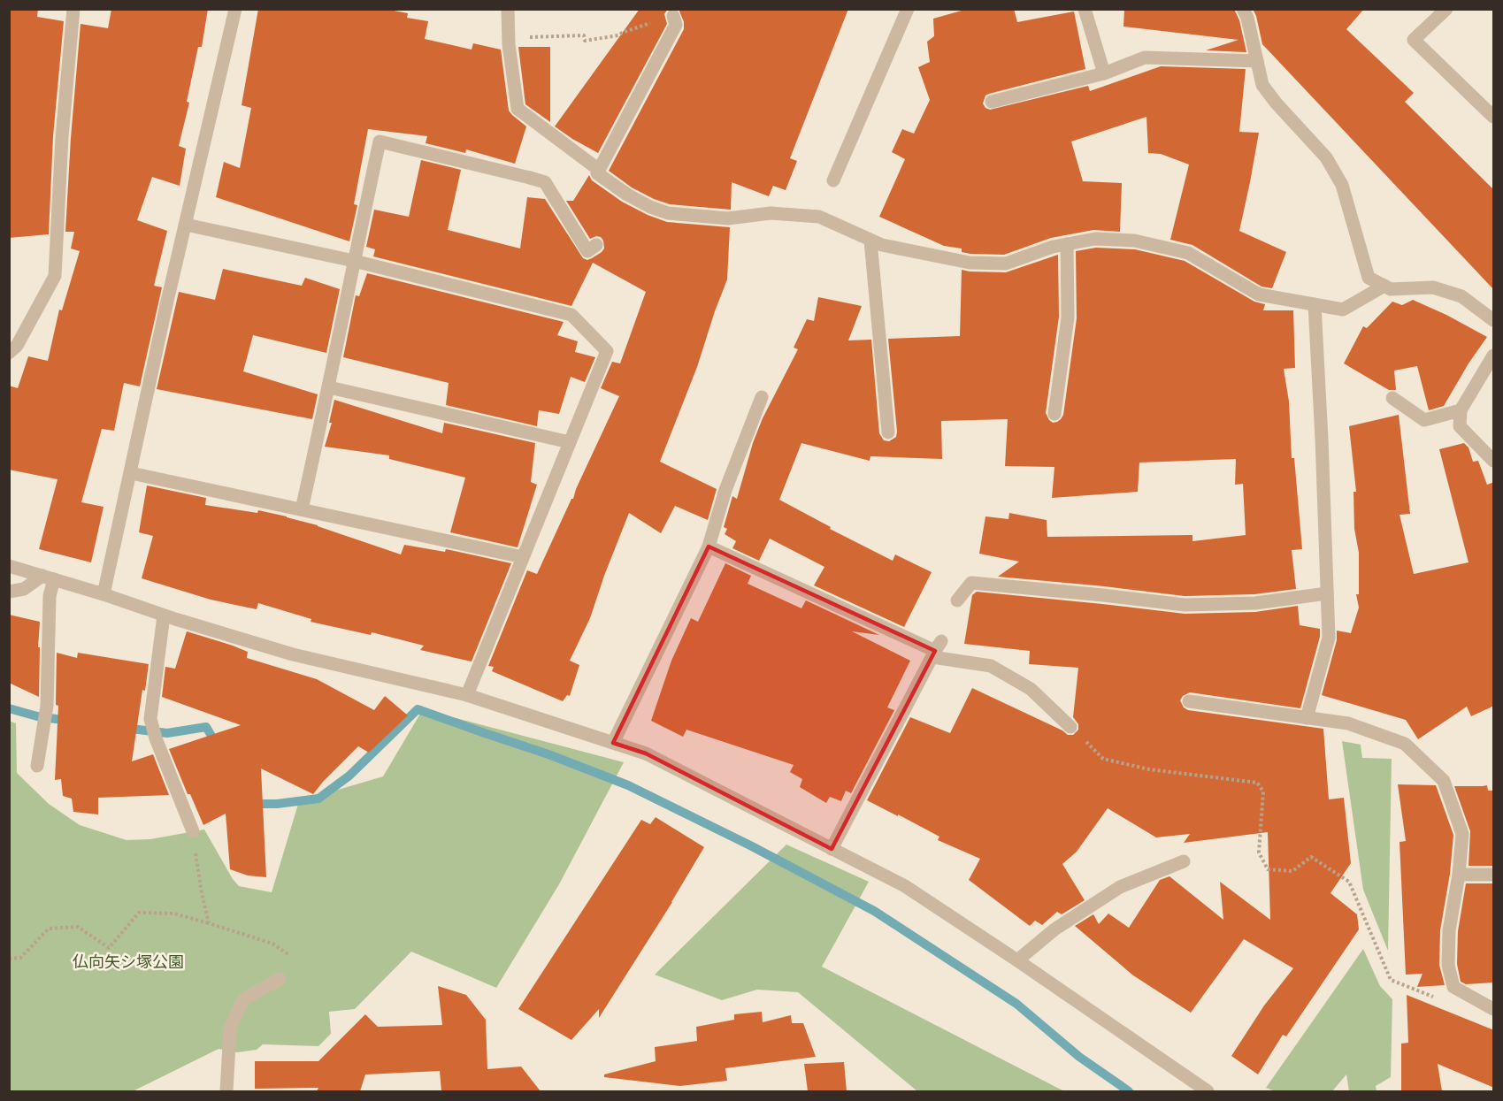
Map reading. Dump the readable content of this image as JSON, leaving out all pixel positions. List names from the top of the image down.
{
  "parks": ["仏向矢シ塚公園"]
}
